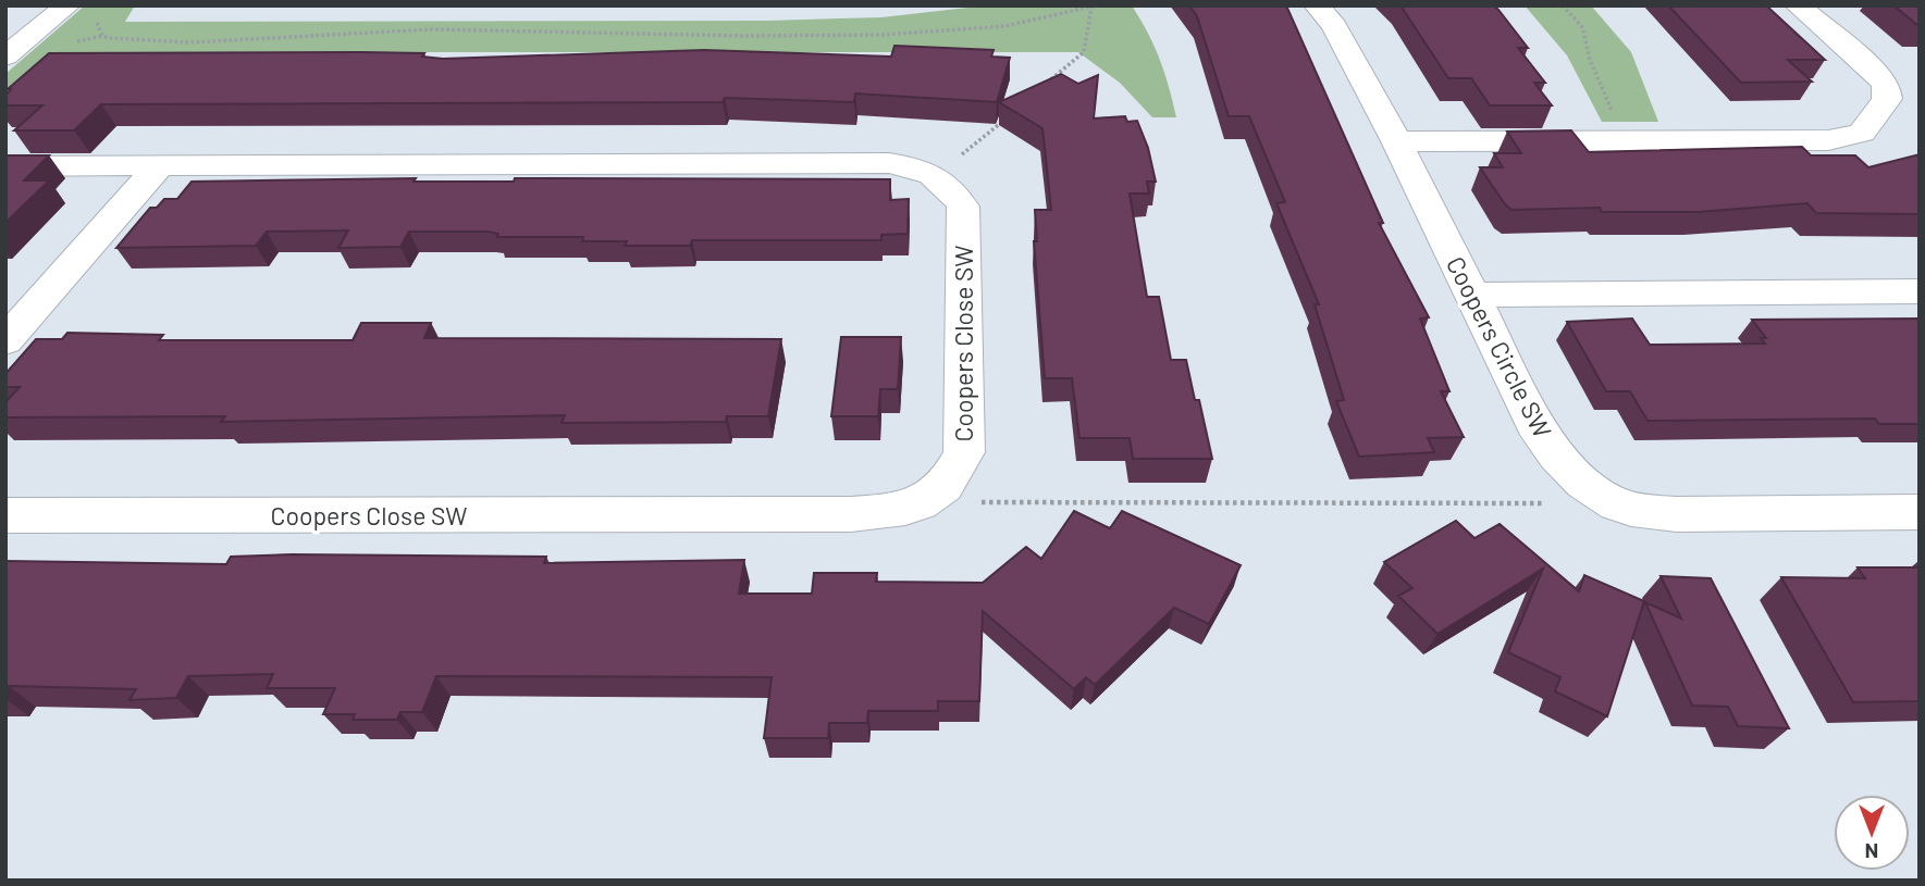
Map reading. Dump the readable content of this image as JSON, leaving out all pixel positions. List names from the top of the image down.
{
  "streets": {
    "street": ["Coopers Close SW", "Coopers Circle SW"]
  },
  "north": "bottom"
}
